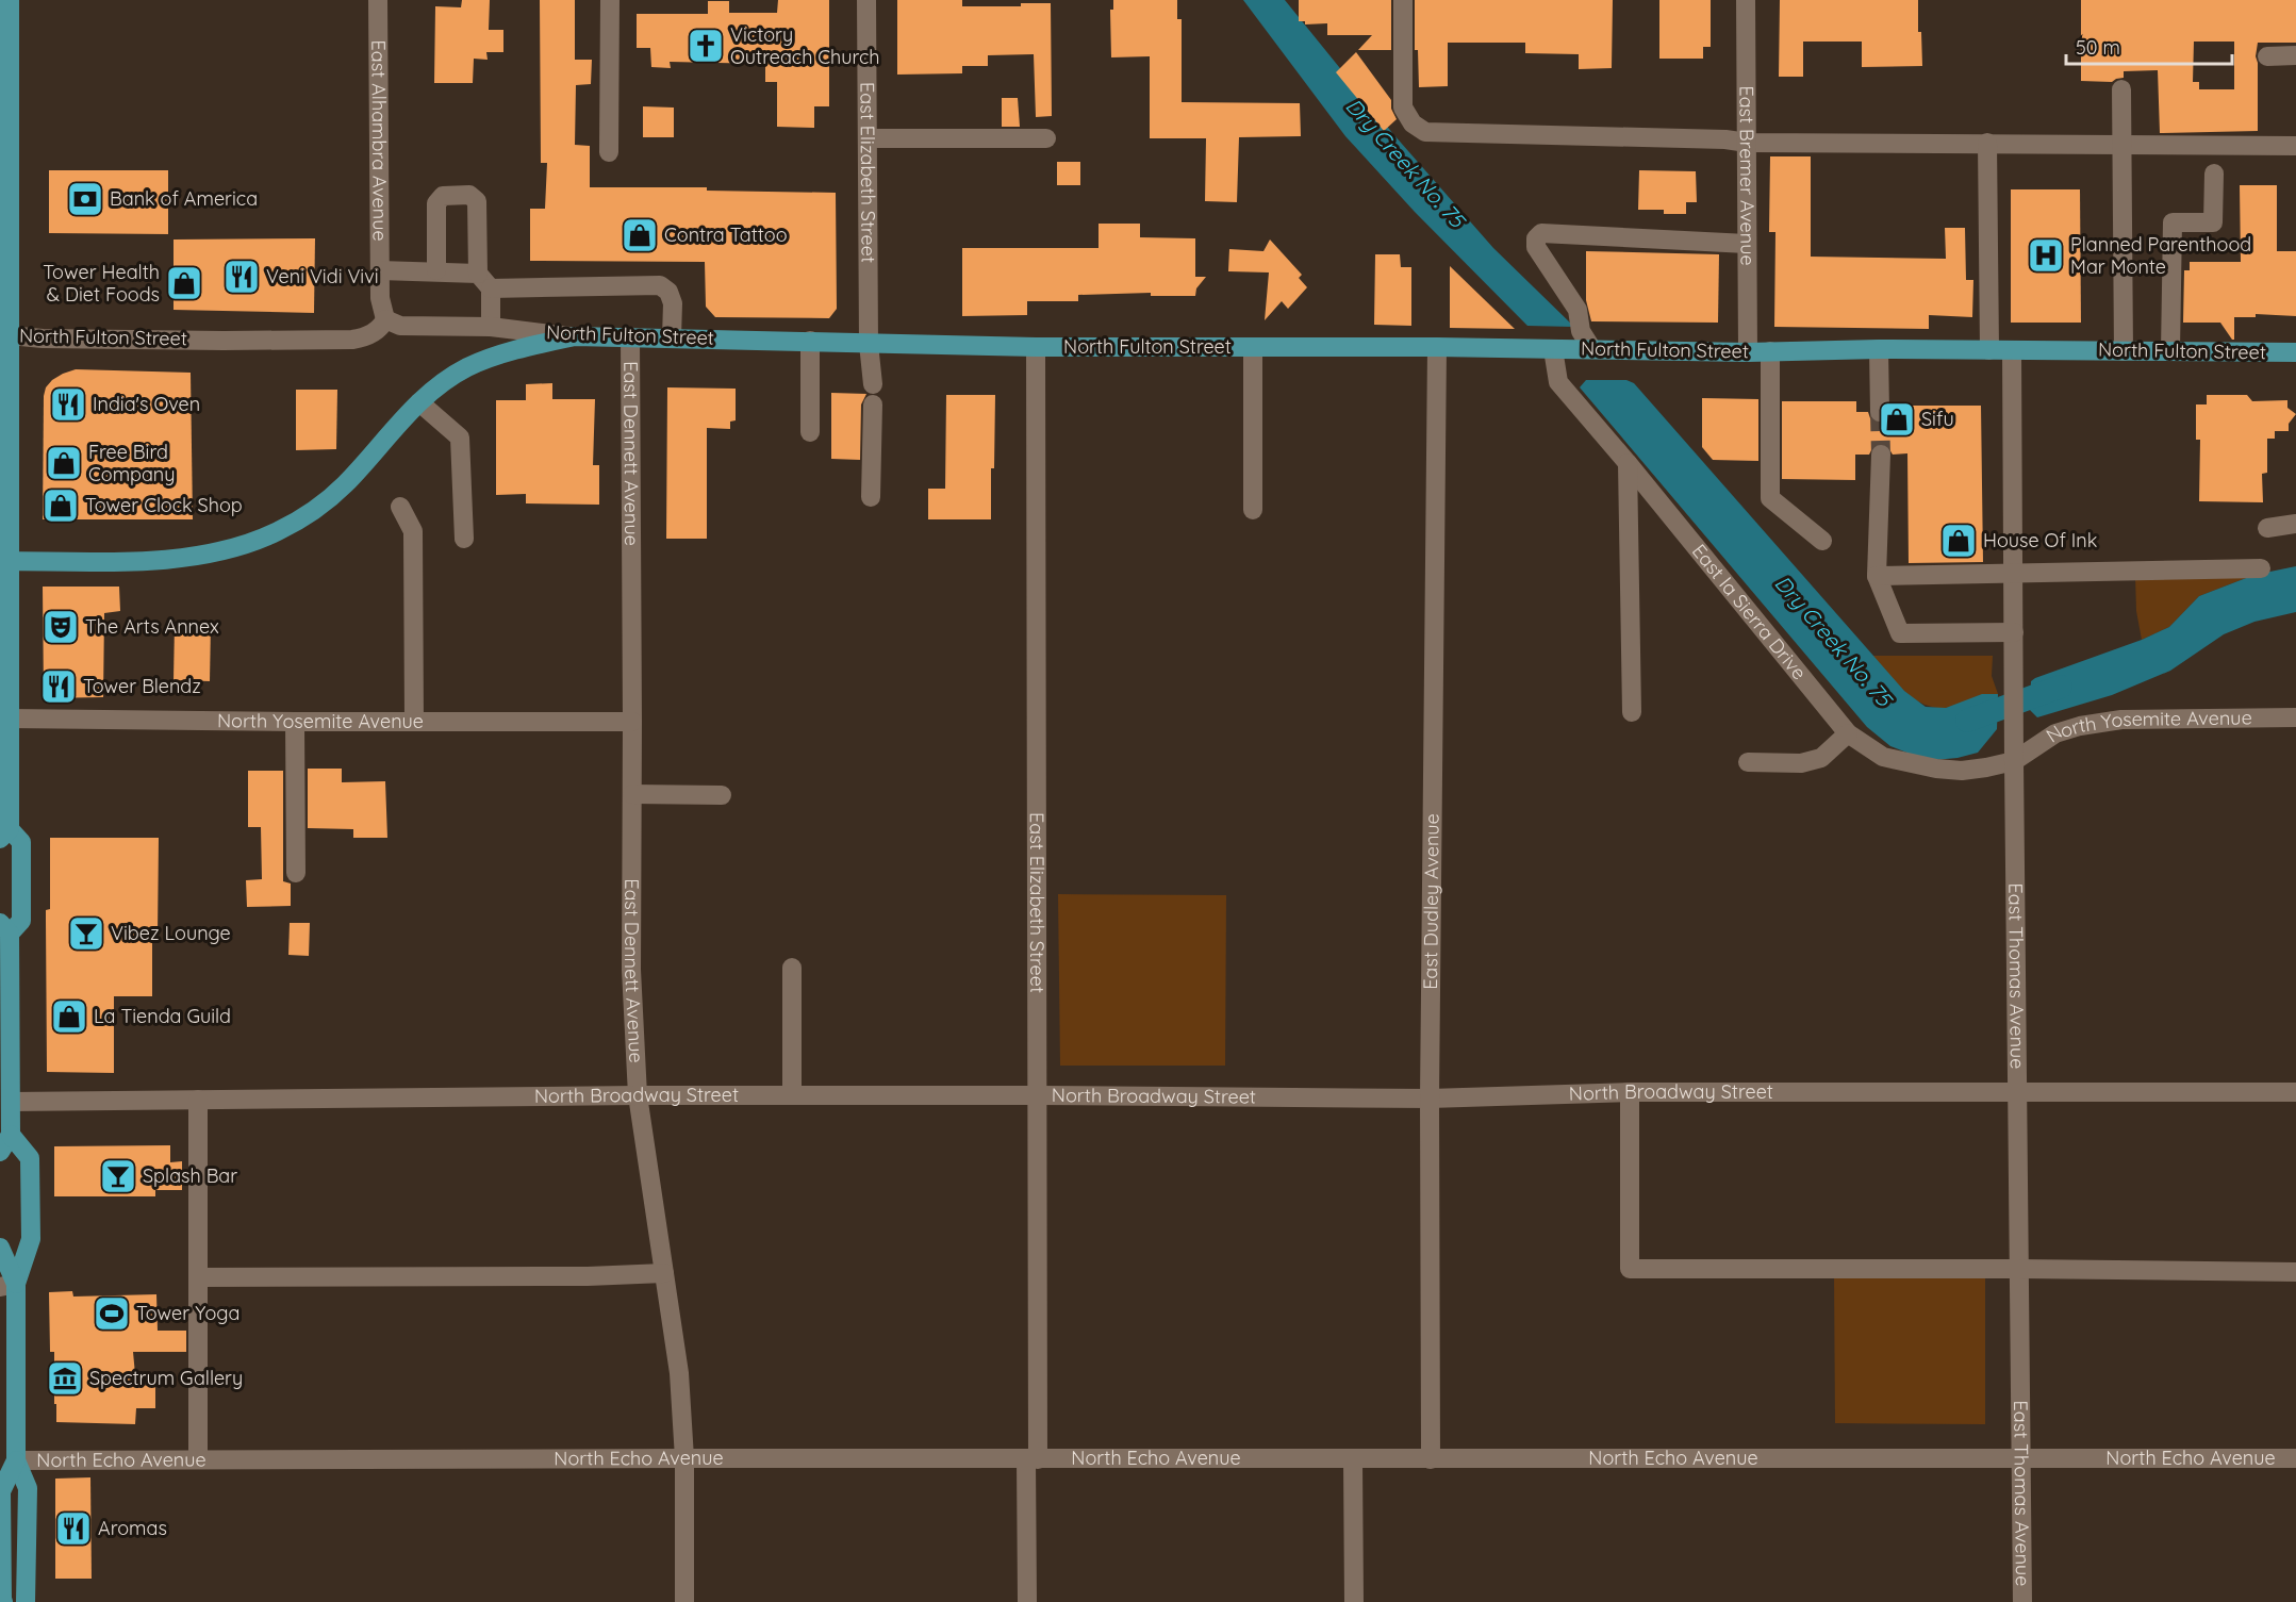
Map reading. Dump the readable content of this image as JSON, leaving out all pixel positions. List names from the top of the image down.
{
  "streets": {
    "main road": ["North Fulton Street"],
    "street": [
      "East Alhambra Avenue",
      "East Elizabeth Street",
      "East Bremer Avenue",
      "East Dennett Avenue",
      "East la Sierra Drive",
      "North Yosemite Avenue",
      "East Dudley Avenue",
      "East Thomas Avenue",
      "North Broadway Street",
      "North Echo Avenue"
    ]
  },
  "crossings": [
    ["East Alhambra Avenue", "North Fulton Street"],
    ["East Elizabeth Street", "North Fulton Street"],
    ["East Elizabeth Street", "North Broadway Street"],
    ["East Elizabeth Street", "North Echo Avenue"],
    ["East Bremer Avenue", "North Fulton Street"],
    ["North Fulton Street", "East Dennett Avenue"],
    ["North Fulton Street", "East la Sierra Drive"],
    ["North Fulton Street", "East Dudley Avenue"],
    ["North Fulton Street", "East Thomas Avenue"],
    ["East Dennett Avenue", "North Yosemite Avenue"],
    ["East Dennett Avenue", "North Broadway Street"],
    ["East Dennett Avenue", "North Echo Avenue"],
    ["East la Sierra Drive", "North Yosemite Avenue"],
    ["East la Sierra Drive", "East Thomas Avenue"],
    ["North Yosemite Avenue", "East Thomas Avenue"],
    ["East Dudley Avenue", "North Broadway Street"],
    ["East Dudley Avenue", "North Echo Avenue"],
    ["East Thomas Avenue", "North Broadway Street"],
    ["East Thomas Avenue", "North Echo Avenue"]
  ],
  "water": ["Dry Creek No. 75"],
  "places": {
    "church": ["Victory Outreach Church"],
    "bank": ["Bank of America"],
    "shop": [
      "Contra Tattoo",
      "Tower Health & Diet Foods",
      "Sifu",
      "Free Bird Company",
      "Tower Clock Shop",
      "House Of Ink",
      "La Tienda Guild"
    ],
    "hospital": ["Planned Parenthood Mar Monte"],
    "restaurant": [
      "Veni Vidi Vivi",
      "India's Oven",
      "Tower Blendz",
      "Aromas"
    ],
    "theatre": ["The Arts Annex"],
    "bar": ["Vibez Lounge", "Splash Bar"],
    "sports": ["Tower Yoga"],
    "museum": ["Spectrum Gallery"]
  },
  "scale_bar": "50 m"
}
